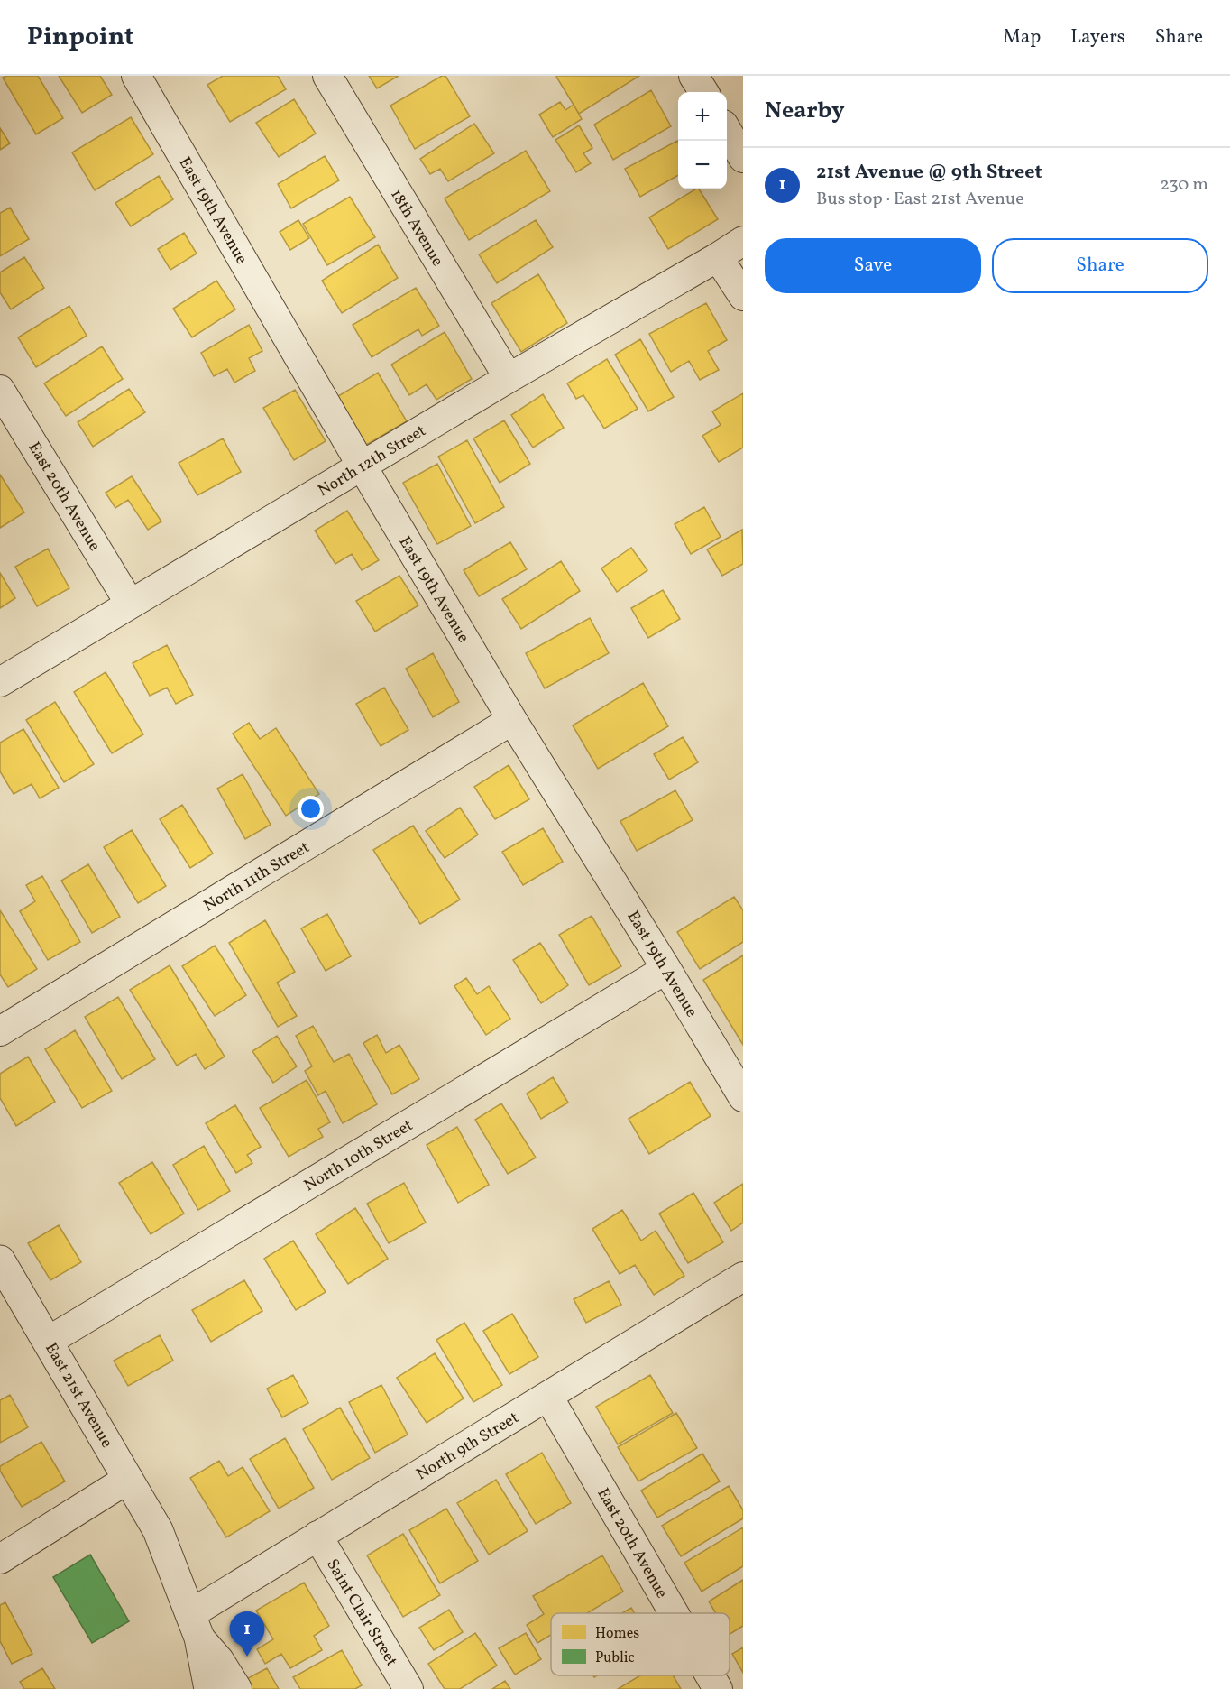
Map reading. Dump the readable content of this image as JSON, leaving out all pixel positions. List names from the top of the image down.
{
  "streets": {
    "street": [
      "East 19th Avenue",
      "18th Avenue",
      "North 12th Street",
      "East 20th Avenue",
      "North 11th Street",
      "North 10th Street",
      "East 21st Avenue",
      "North 9th Street",
      "Saint Clair Street"
    ]
  },
  "crossings": [
    ["East 19th Avenue", "North 12th Street"],
    ["East 19th Avenue", "North 11th Street"],
    ["East 19th Avenue", "North 10th Street"],
    ["18th Avenue", "North 12th Street"],
    ["North 12th Street", "East 20th Avenue"],
    ["East 20th Avenue", "North 9th Street"],
    ["North 10th Street", "East 21st Avenue"],
    ["East 21st Avenue", "North 9th Street"],
    ["North 9th Street", "Saint Clair Street"]
  ],
  "legend": ["Homes", "Public"],
  "page": {
    "header": "Pinpoint",
    "nav": ["Map", "Layers", "Share"],
    "heading": "Nearby",
    "map_buttons": ["+", "−"],
    "list": [
      {
        "mark": "1",
        "name": "21st Avenue @ 9th Street",
        "note": "Bus stop · East 21st Avenue",
        "value": "230 m"
      }
    ],
    "buttons": ["Save", "Share"],
    "pins": "1"
  }
}
